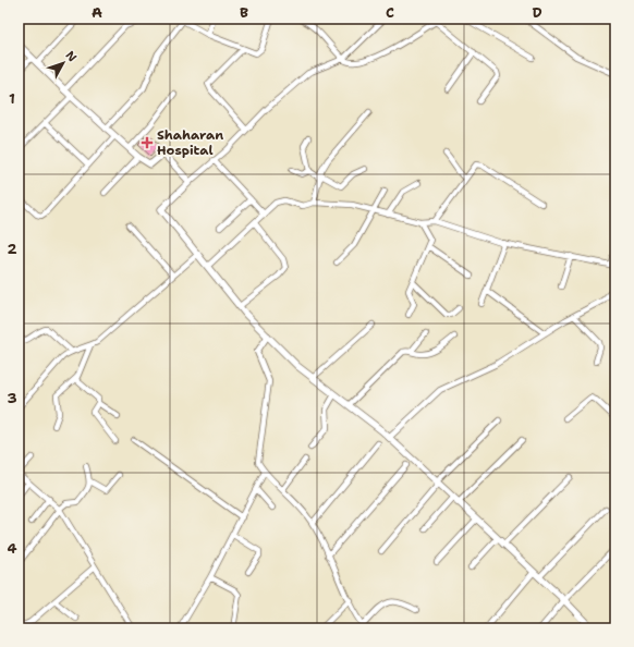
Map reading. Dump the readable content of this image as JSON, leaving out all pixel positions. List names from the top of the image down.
{
  "places": {
    "health": ["Shaharan Hospital"]
  },
  "north": "top right",
  "grid": {
    "columns": [
      "A",
      "B",
      "C",
      "D"
    ],
    "rows": [
      "1",
      "2",
      "3",
      "4"
    ]
  }
}
